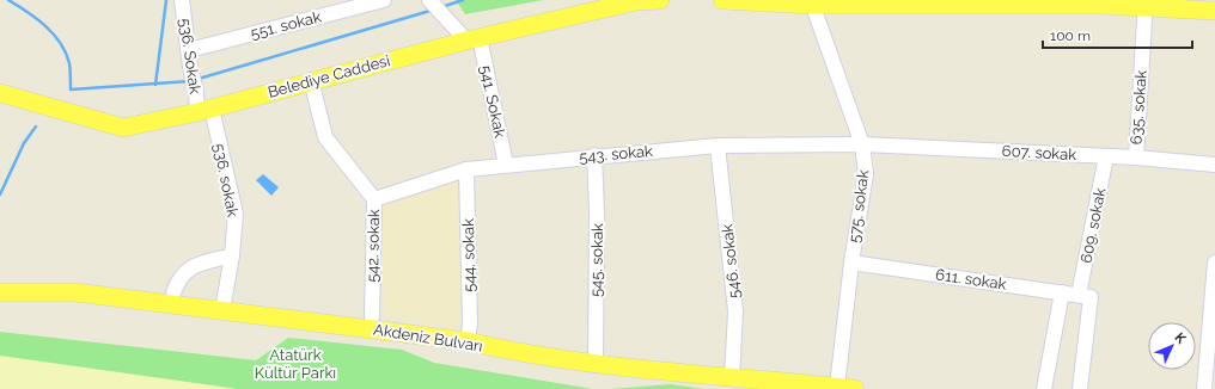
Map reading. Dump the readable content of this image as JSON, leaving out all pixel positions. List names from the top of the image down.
{
  "streets": {
    "main road": ["Belediye Caddesi", "Akdeniz Bulvarı"],
    "street": [
      "551. sokak",
      "536. Sokak",
      "541. Sokak",
      "635. sokak",
      "607. sokak",
      "543. sokak",
      "536. sokak",
      "575. sokak",
      "609. sokak",
      "542. sokak",
      "544. sokak",
      "545. sokak",
      "546. sokak",
      "611. sokak"
    ]
  },
  "crossings": [
    ["551. sokak", "536. Sokak"],
    ["536. Sokak", "Belediye Caddesi"],
    ["536. Sokak", "536. sokak"],
    ["Belediye Caddesi", "541. Sokak"],
    ["Belediye Caddesi", "536. sokak"],
    ["Belediye Caddesi", "542. sokak"],
    ["541. Sokak", "543. sokak"],
    ["635. sokak", "607. sokak"],
    ["607. sokak", "543. sokak"],
    ["607. sokak", "575. sokak"],
    ["607. sokak", "609. sokak"],
    ["543. sokak", "575. sokak"],
    ["543. sokak", "542. sokak"],
    ["543. sokak", "544. sokak"],
    ["543. sokak", "545. sokak"],
    ["543. sokak", "546. sokak"],
    ["536. sokak", "Akdeniz Bulvarı"],
    ["575. sokak", "611. sokak"],
    ["575. sokak", "Akdeniz Bulvarı"],
    ["609. sokak", "611. sokak"],
    ["544. sokak", "Akdeniz Bulvarı"],
    ["545. sokak", "Akdeniz Bulvarı"],
    ["546. sokak", "Akdeniz Bulvarı"]
  ],
  "parks": ["Atatürk Kültür Parkı"],
  "scale_bar": "100 m",
  "north": "top right"
}
